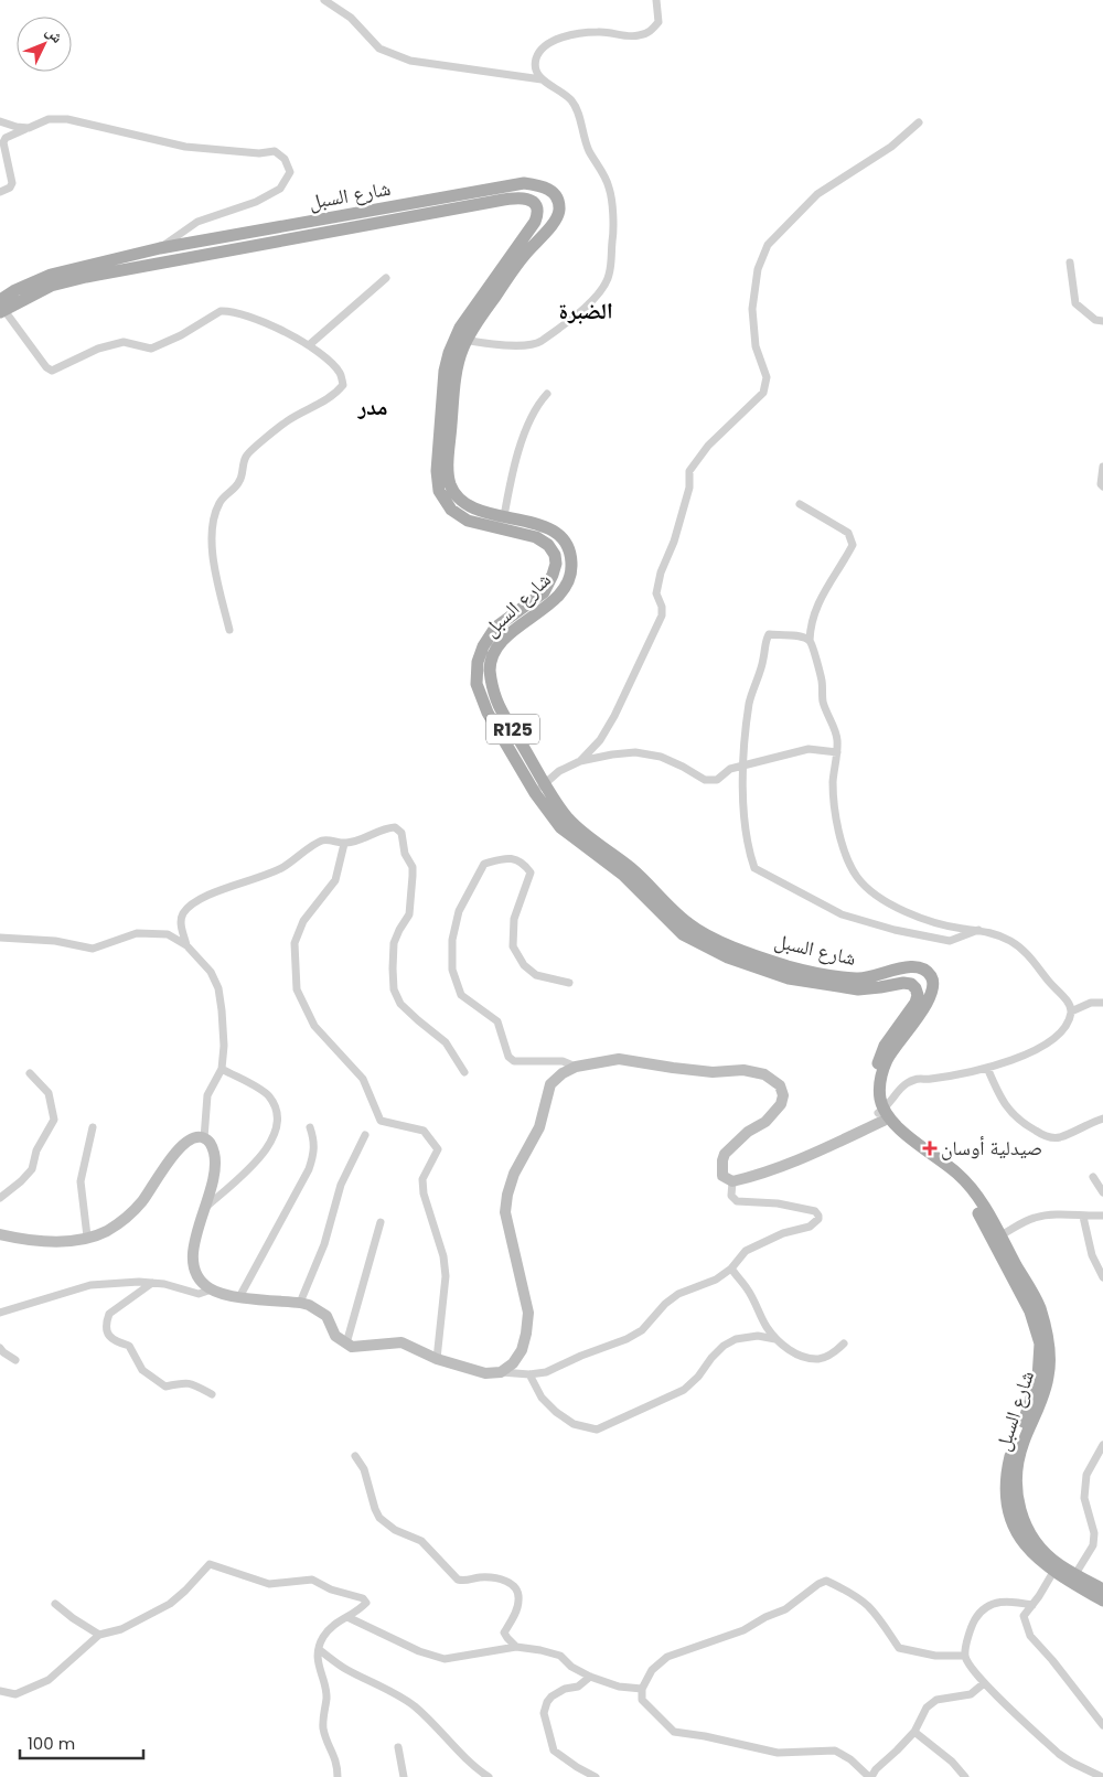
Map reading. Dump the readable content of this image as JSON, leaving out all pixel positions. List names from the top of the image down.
{
  "streets": {
    "main road": ["شارع السبل", "R125"]
  },
  "districts": ["الضبرة", "مدر"],
  "places": {
    "health": ["صيدلية أوسان"]
  },
  "scale_bar": "100 m",
  "north": "top right"
}
